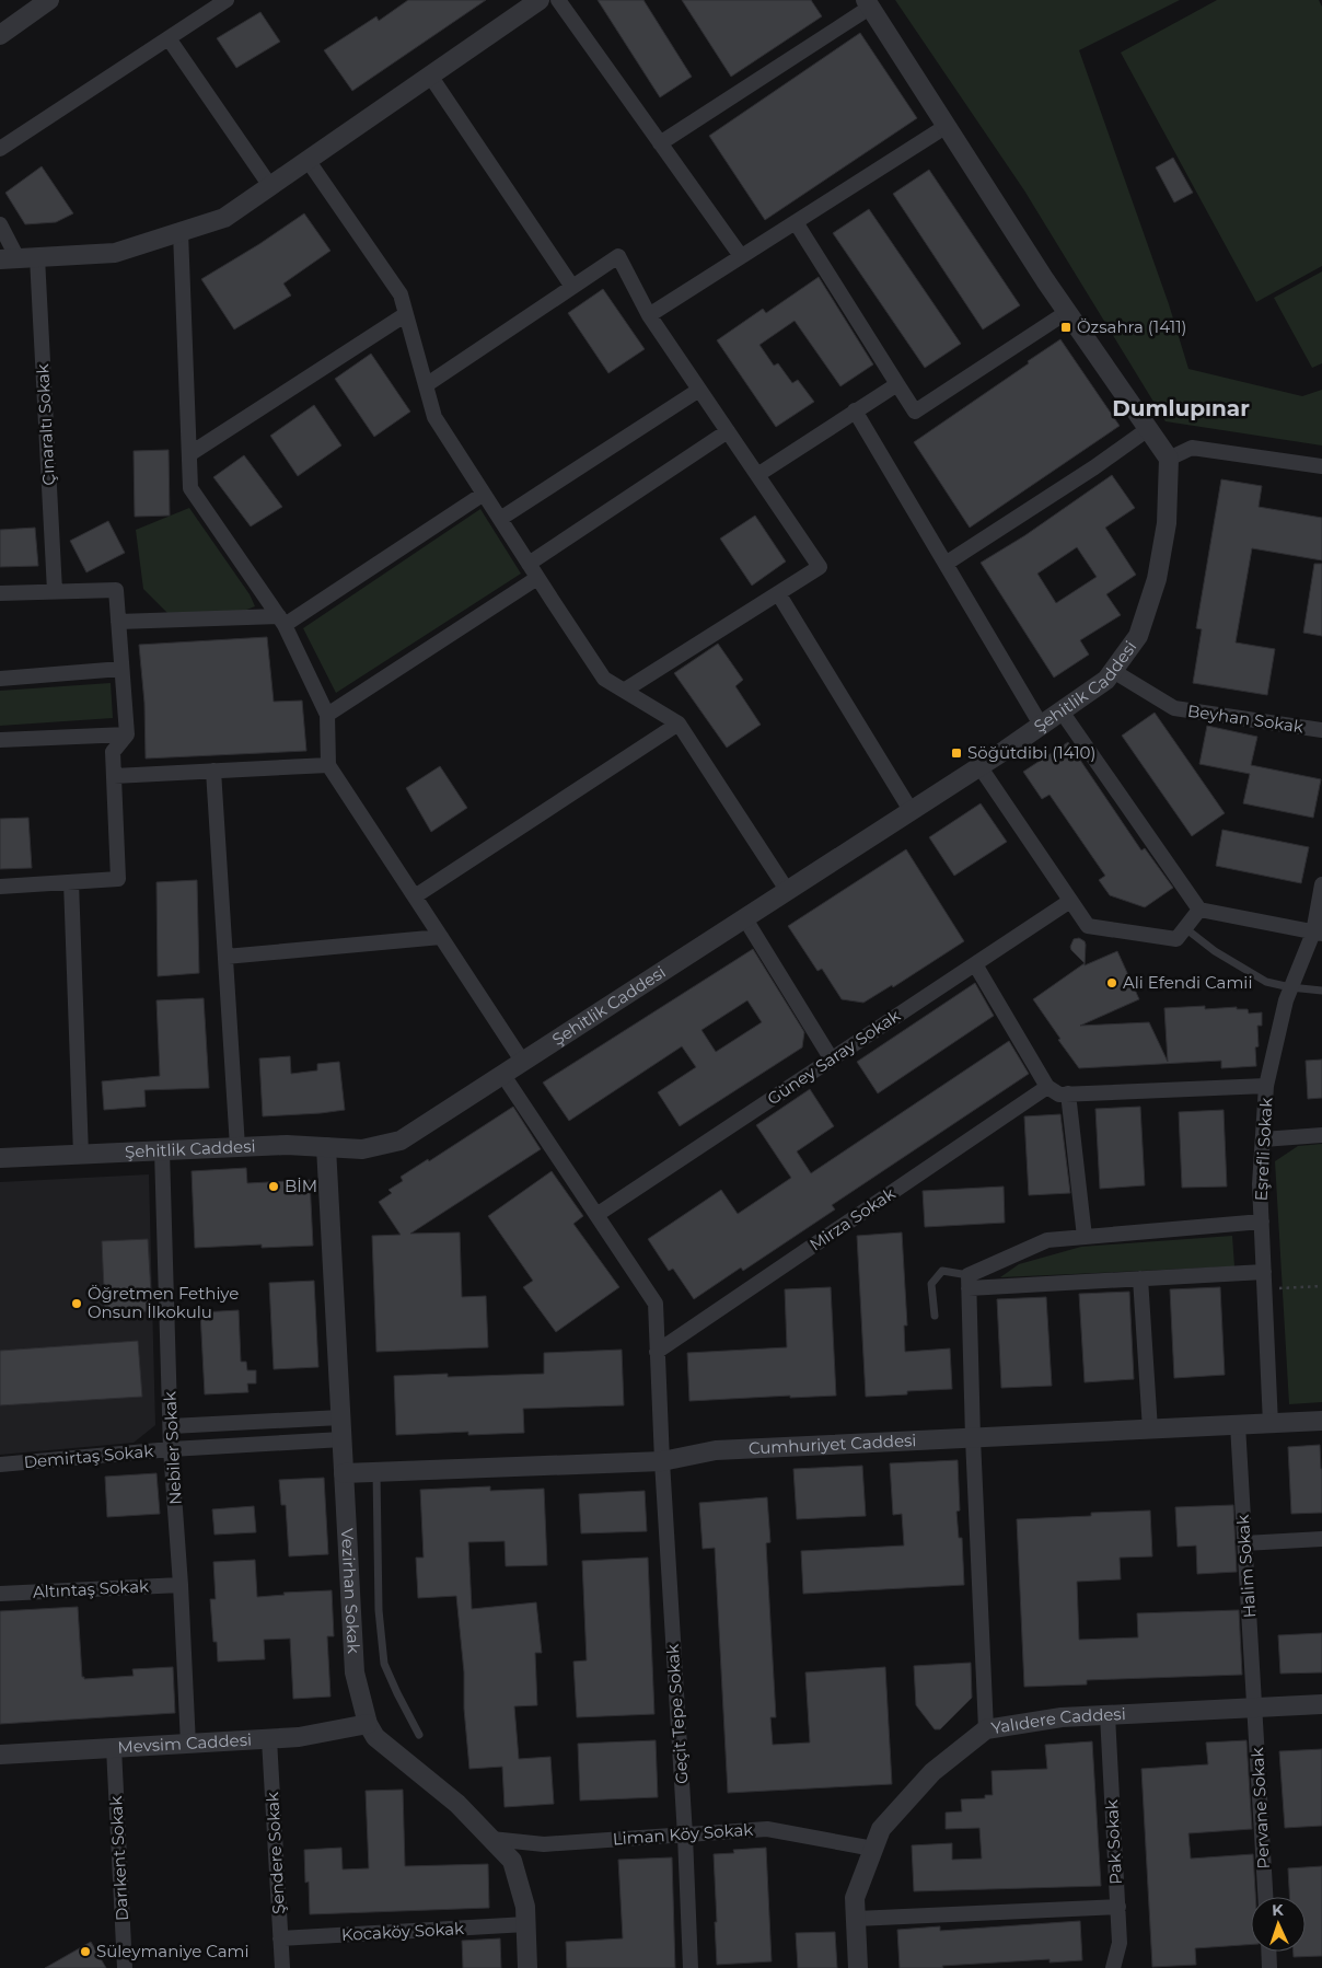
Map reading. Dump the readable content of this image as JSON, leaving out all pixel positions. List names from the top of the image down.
{
  "streets": {
    "street": [
      "Çınaraltı Sokak",
      "Şehitlik Caddesi",
      "Beyhan Sokak",
      "Güney Saray Sokak",
      "Eşrefli Sokak",
      "Mirza Sokak",
      "Cumhuriyet Caddesi",
      "Nebiler Sokak",
      "Demirtaş Sokak",
      "Halim Sokak",
      "Altıntaş Sokak",
      "Vezirhan Sokak",
      "Geçit Tepe Sokak",
      "Yalıdere Caddesi",
      "Mevsim Caddesi",
      "Pervane Sokak",
      "Liman Köy Sokak",
      "Pak Sokak",
      "Şendere Sokak",
      "Darıkent Sokak",
      "Kocaköy Sokak"
    ]
  },
  "crossings": [
    ["Şehitlik Caddesi", "Beyhan Sokak"],
    ["Şehitlik Caddesi", "Nebiler Sokak"],
    ["Şehitlik Caddesi", "Vezirhan Sokak"],
    ["Şehitlik Caddesi", "Geçit Tepe Sokak"],
    ["Güney Saray Sokak", "Geçit Tepe Sokak"],
    ["Eşrefli Sokak", "Cumhuriyet Caddesi"],
    ["Mirza Sokak", "Geçit Tepe Sokak"],
    ["Cumhuriyet Caddesi", "Halim Sokak"],
    ["Cumhuriyet Caddesi", "Vezirhan Sokak"],
    ["Cumhuriyet Caddesi", "Geçit Tepe Sokak"],
    ["Nebiler Sokak", "Demirtaş Sokak"],
    ["Nebiler Sokak", "Altıntaş Sokak"],
    ["Nebiler Sokak", "Mevsim Caddesi"],
    ["Demirtaş Sokak", "Vezirhan Sokak"],
    ["Halim Sokak", "Yalıdere Caddesi"],
    ["Halim Sokak", "Pervane Sokak"],
    ["Vezirhan Sokak", "Mevsim Caddesi"],
    ["Vezirhan Sokak", "Liman Köy Sokak"],
    ["Vezirhan Sokak", "Kocaköy Sokak"],
    ["Geçit Tepe Sokak", "Liman Köy Sokak"],
    ["Yalıdere Caddesi", "Pervane Sokak"],
    ["Yalıdere Caddesi", "Liman Köy Sokak"],
    ["Yalıdere Caddesi", "Pak Sokak"],
    ["Mevsim Caddesi", "Şendere Sokak"],
    ["Mevsim Caddesi", "Darıkent Sokak"],
    ["Şendere Sokak", "Kocaköy Sokak"]
  ],
  "districts": ["Dumlupınar"],
  "places": {
    "transit": ["Özsahra (1411)", "Söğütdibi (1410)"],
    "other": [
      "Ali Efendi Camii",
      "BİM",
      "Öğretmen Fethiye Onsun İlkokulu",
      "Süleymaniye Cami"
    ]
  },
  "north": "top"
}
